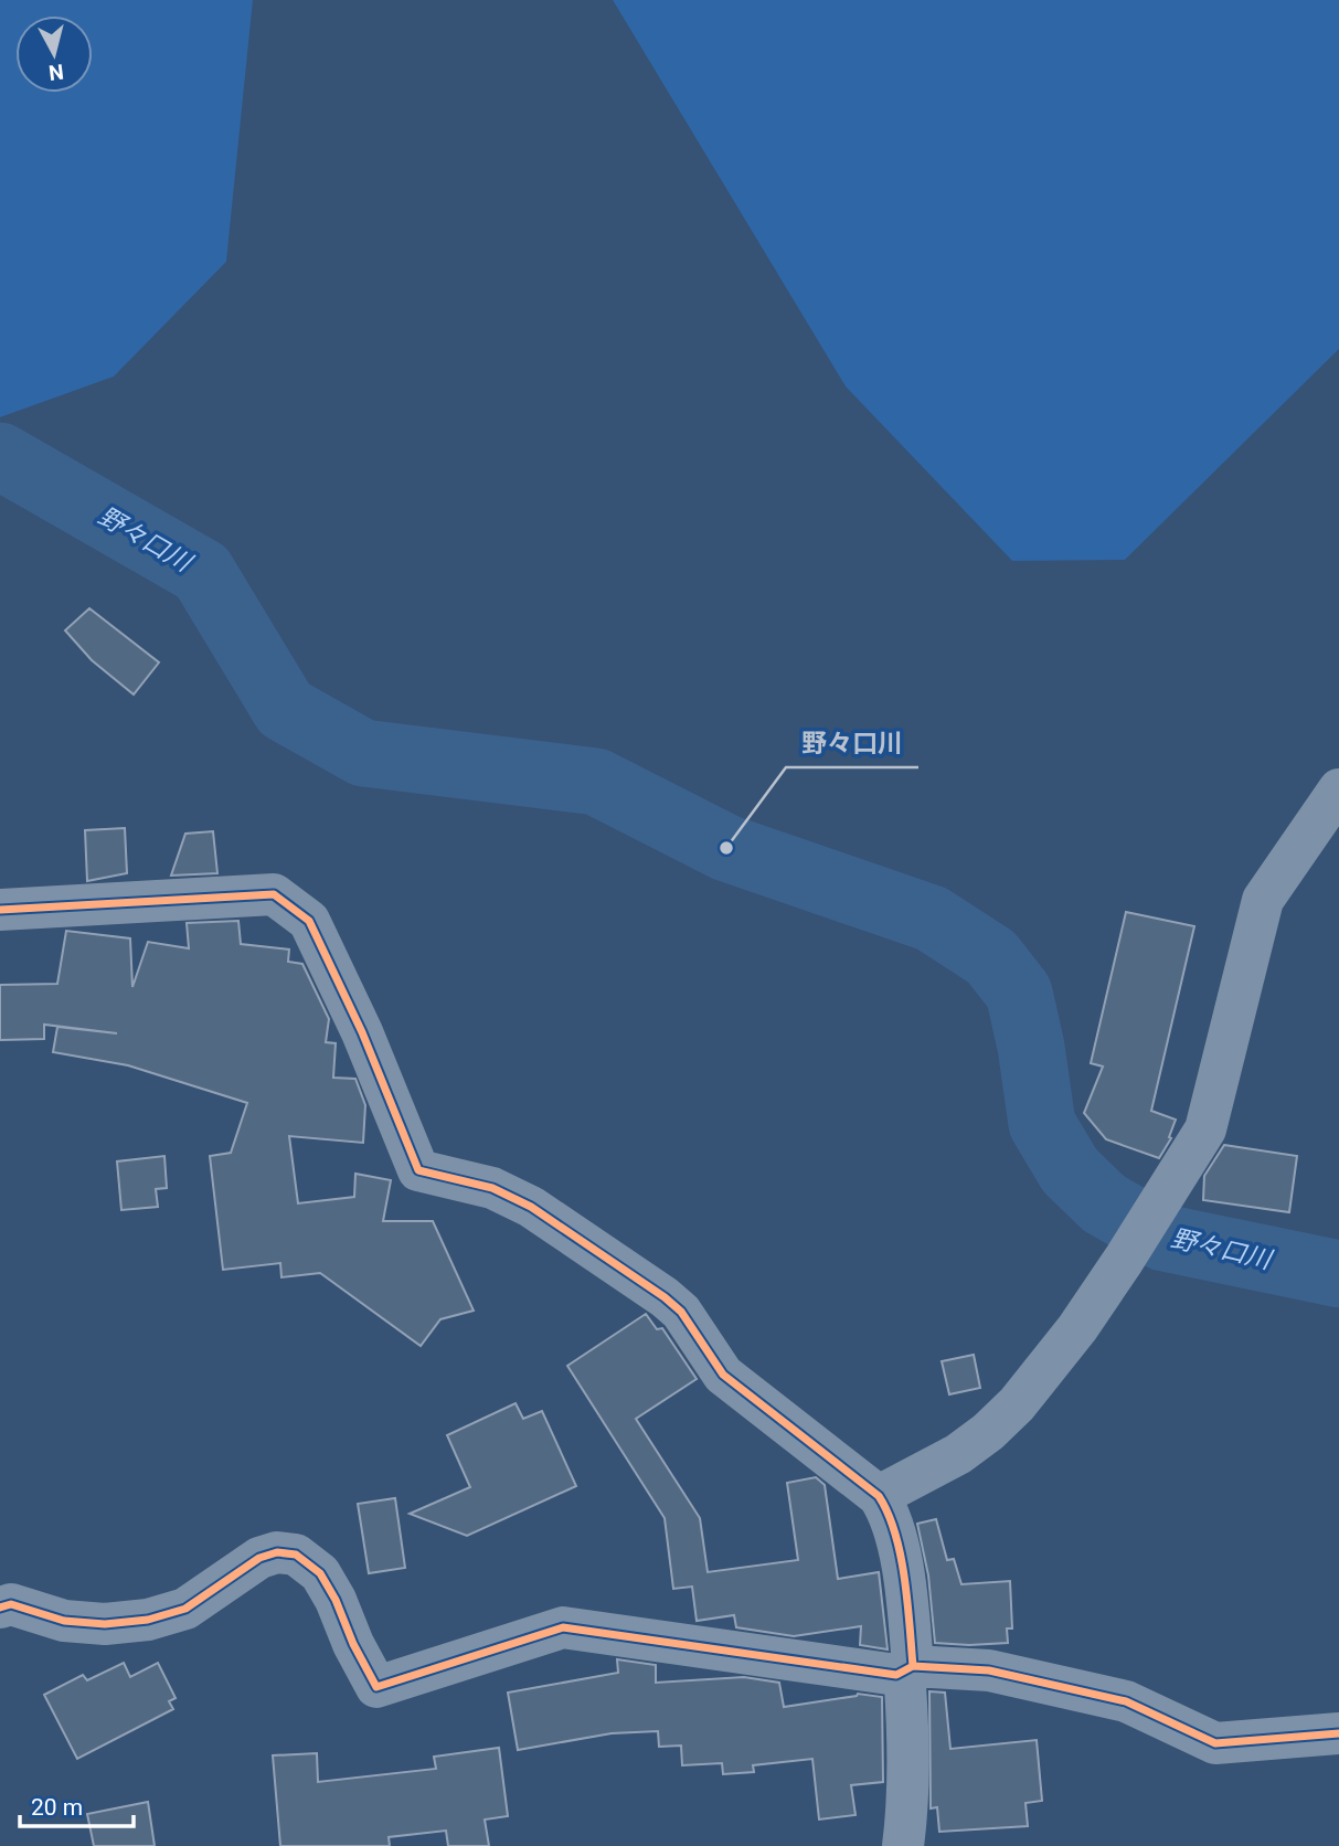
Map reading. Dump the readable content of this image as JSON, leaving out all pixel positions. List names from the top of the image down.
{
  "water": ["野々口川"],
  "places": ["野々口川"],
  "scale_bar": "20 m",
  "north": "bottom"
}
